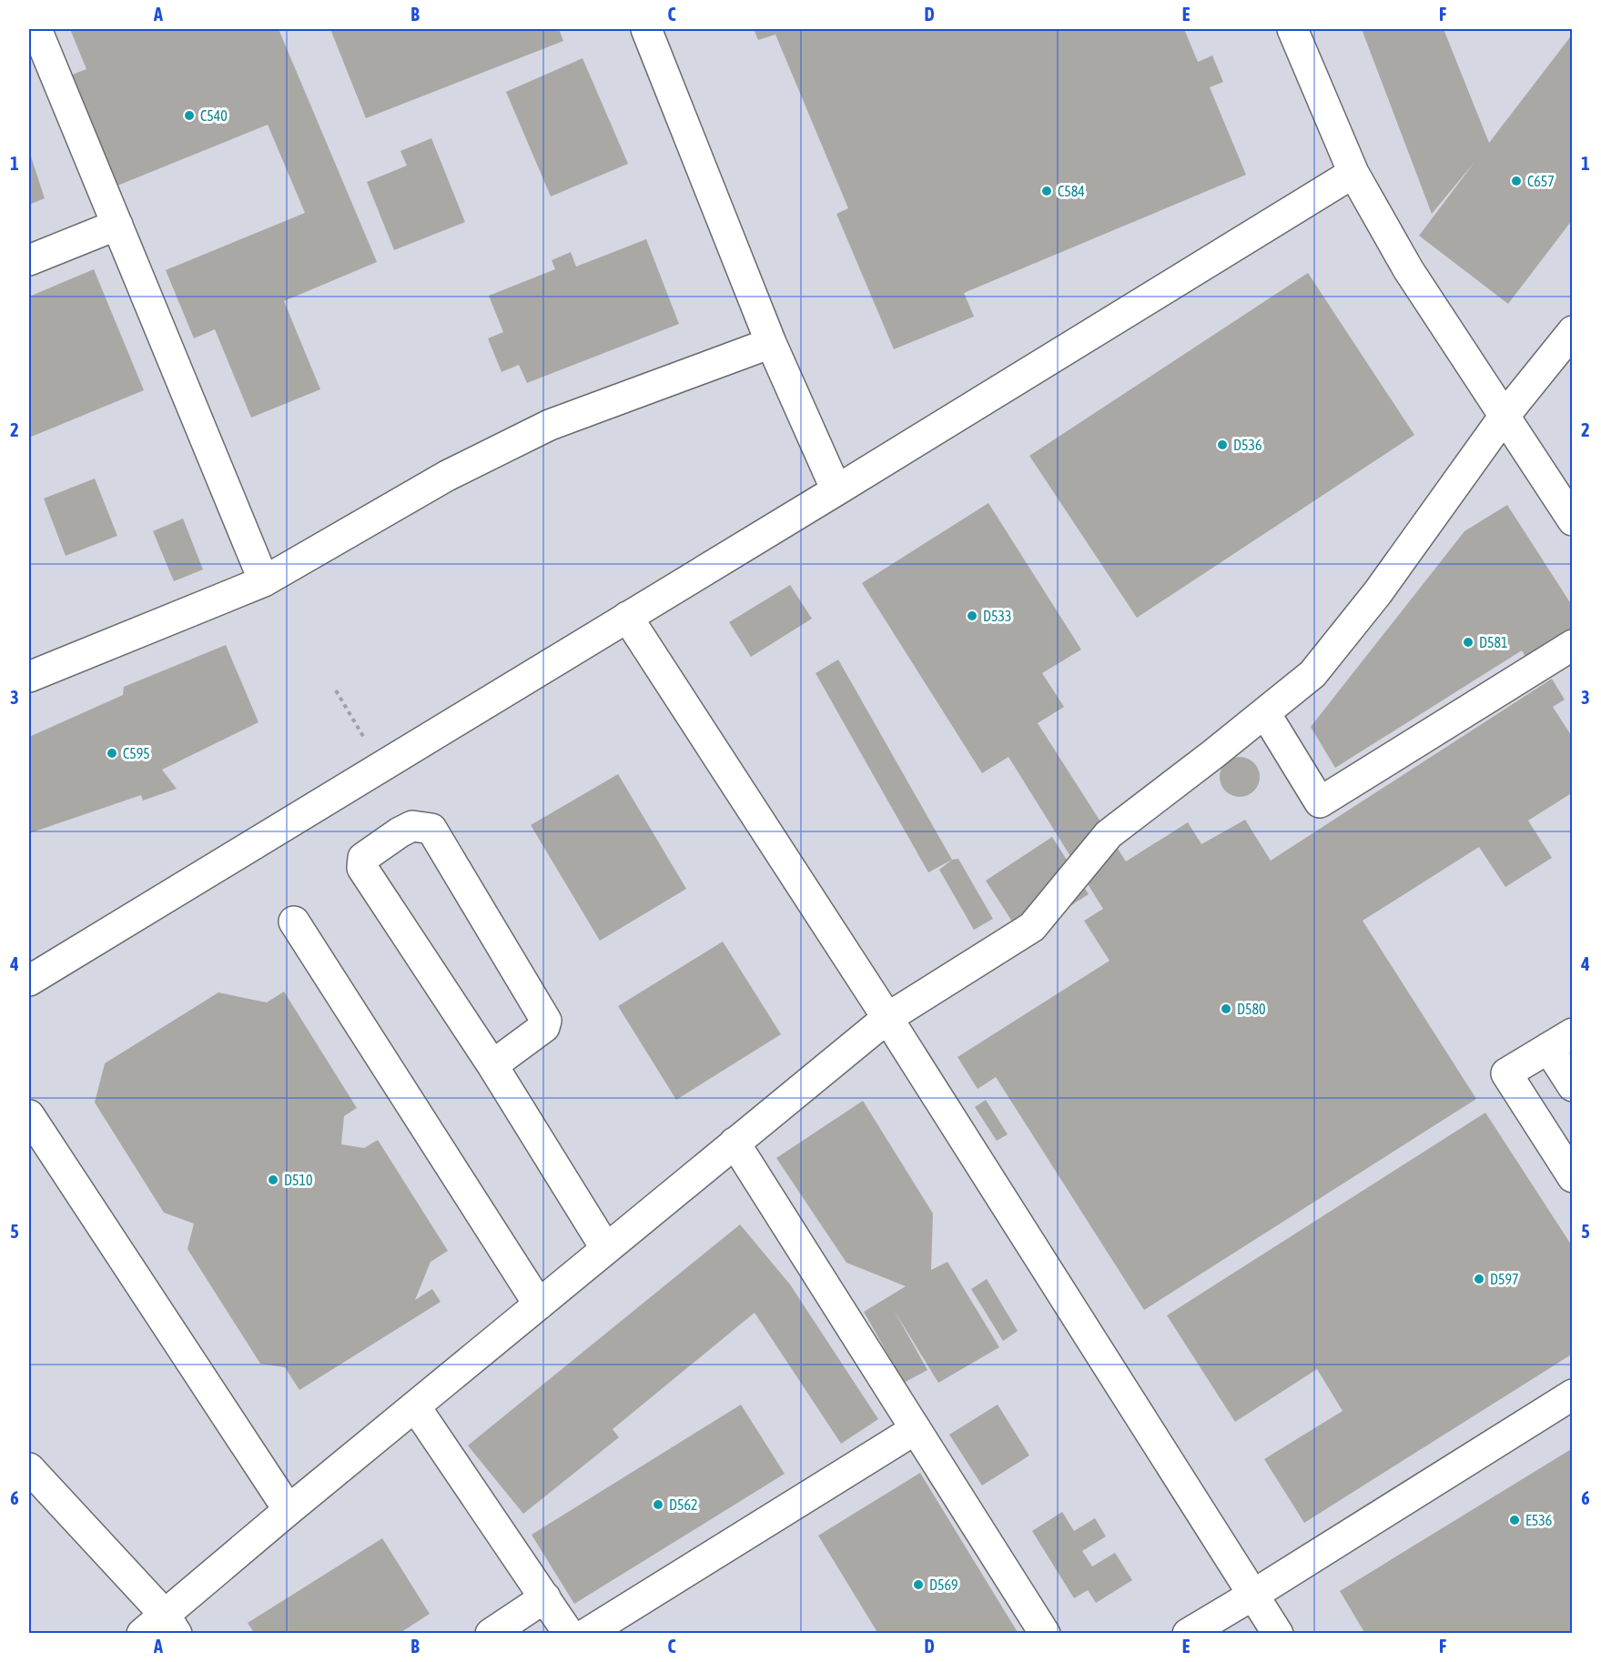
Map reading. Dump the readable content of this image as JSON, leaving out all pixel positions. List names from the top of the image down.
{
  "places": [
    "C540",
    "C657",
    "C584",
    "D536",
    "D533",
    "D581",
    "C595",
    "D580",
    "D510",
    "D597",
    "D562",
    "E536",
    "D569"
  ],
  "grid": {
    "columns": [
      "A",
      "B",
      "C",
      "D",
      "E",
      "F"
    ],
    "rows": [
      "1",
      "2",
      "3",
      "4",
      "5",
      "6"
    ]
  }
}
